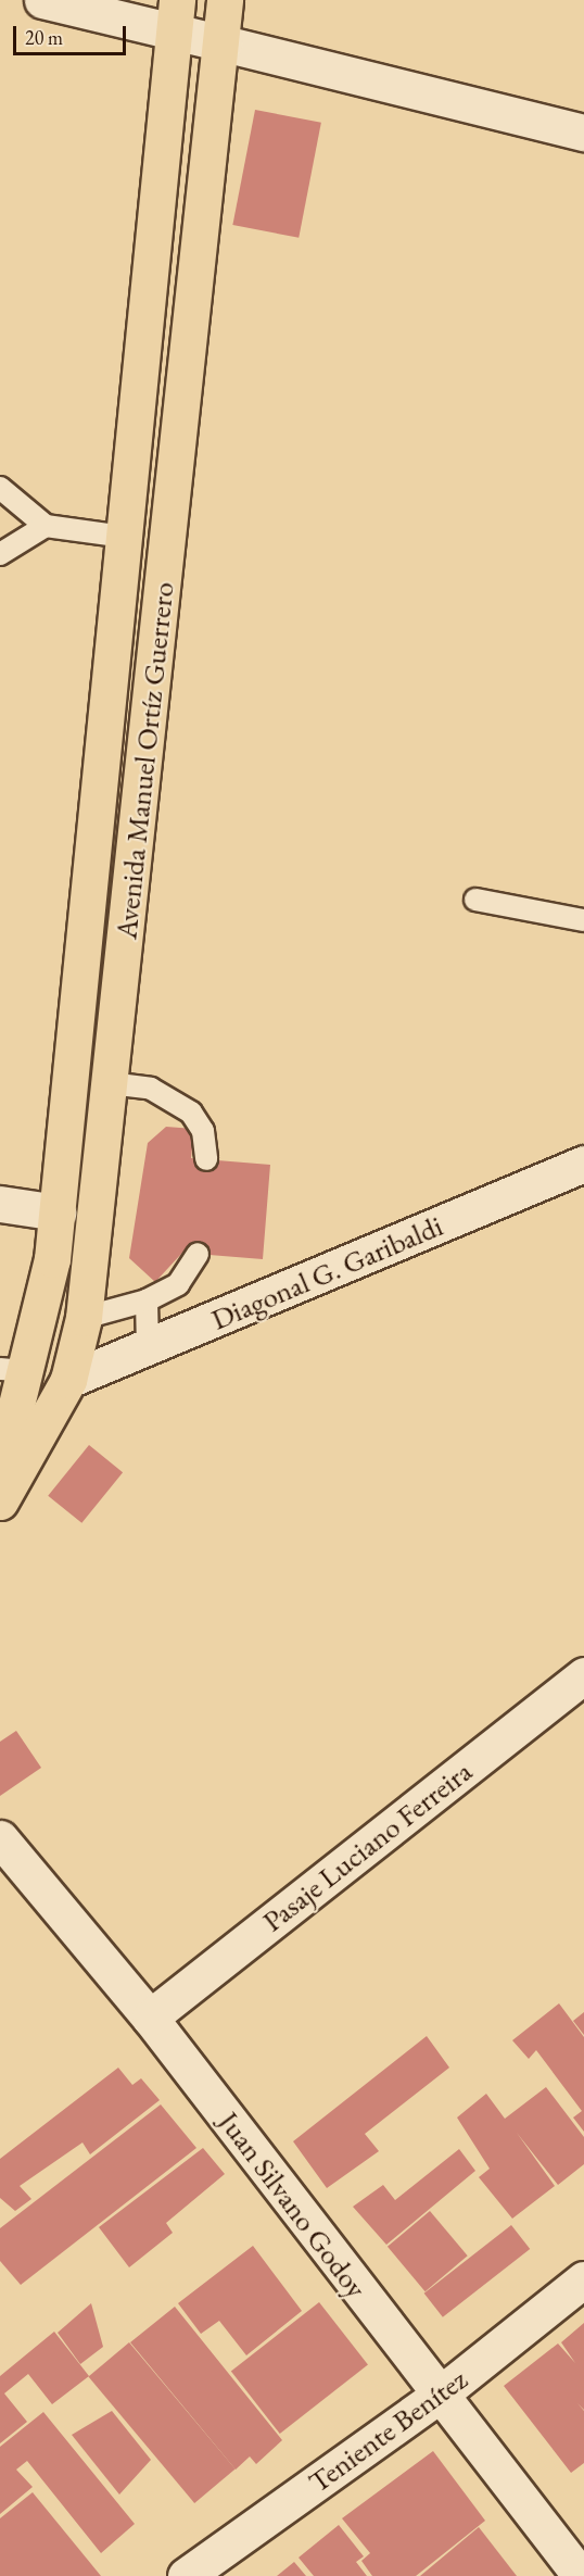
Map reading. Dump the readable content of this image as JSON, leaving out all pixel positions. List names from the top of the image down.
{
  "streets": {
    "main road": ["Avenida Manuel Ortíz Guerrero"],
    "street": [
      "Diagonal G. Garibaldi",
      "Pasaje Luciano Ferreira",
      "Juan Silvano Godoy",
      "Teniente Benítez"
    ]
  },
  "crossings": [
    ["Avenida Manuel Ortíz Guerrero", "Diagonal G. Garibaldi"],
    ["Pasaje Luciano Ferreira", "Juan Silvano Godoy"],
    ["Juan Silvano Godoy", "Teniente Benítez"]
  ],
  "scale_bar": "20 m"
}
